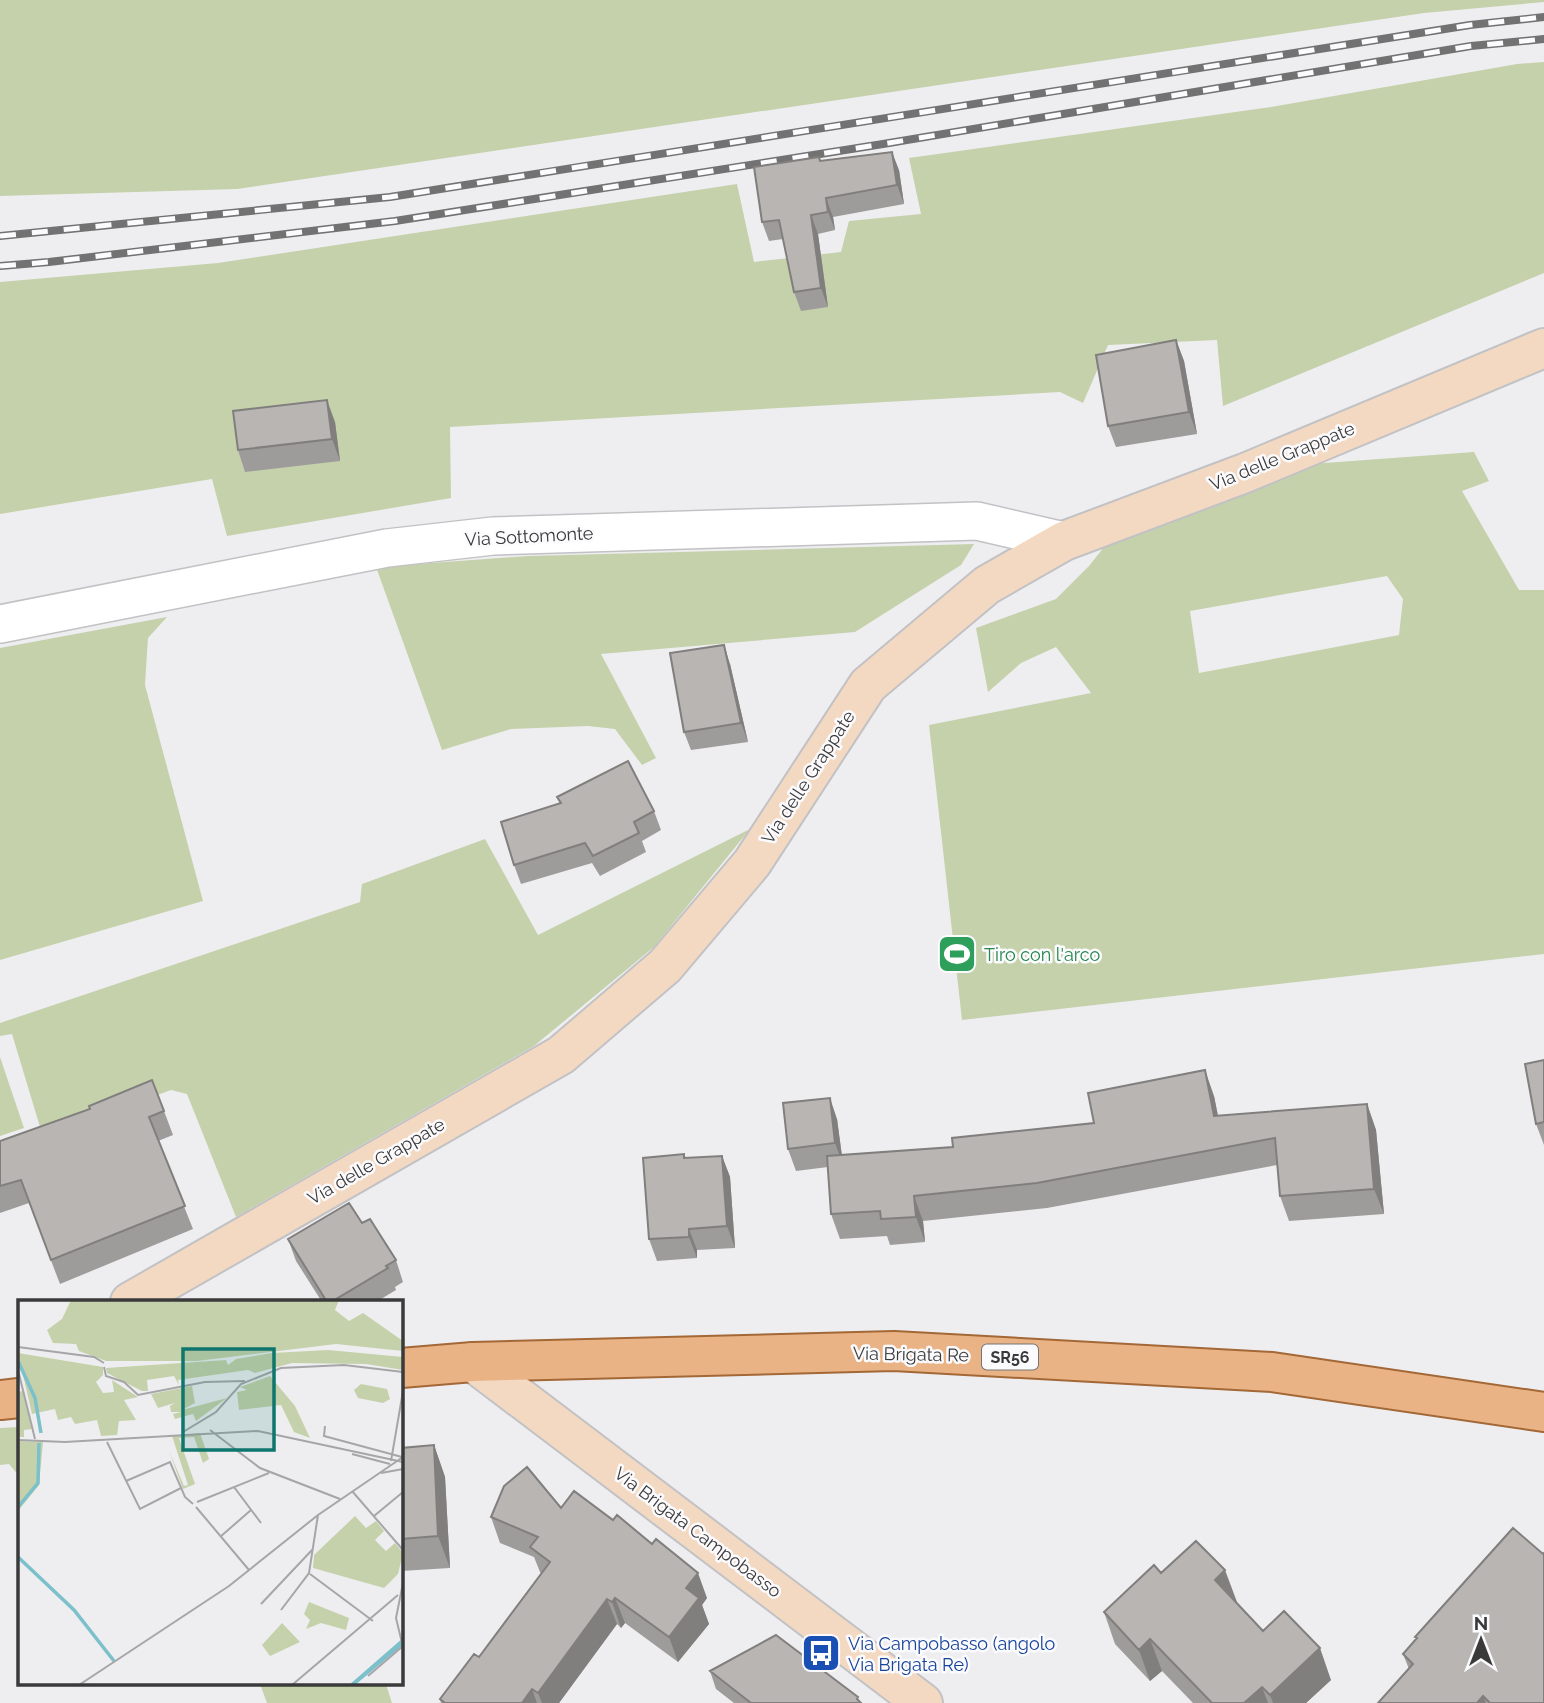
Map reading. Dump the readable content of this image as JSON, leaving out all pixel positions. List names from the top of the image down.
{
  "streets": {
    "main road": ["Via Brigata Re", "SR56"],
    "street": ["Via delle Grappate", "Via Sottomonte", "Via Brigata Campobasso"]
  },
  "crossings": [
    ["Via delle Grappate", "Via Sottomonte"],
    ["Via Brigata Re", "Via Brigata Campobasso"]
  ],
  "places": {
    "sports": ["Tiro con l'arco"],
    "bus stop": ["Via Campobasso (angolo Via Brigata Re)"]
  },
  "north": "top"
}
